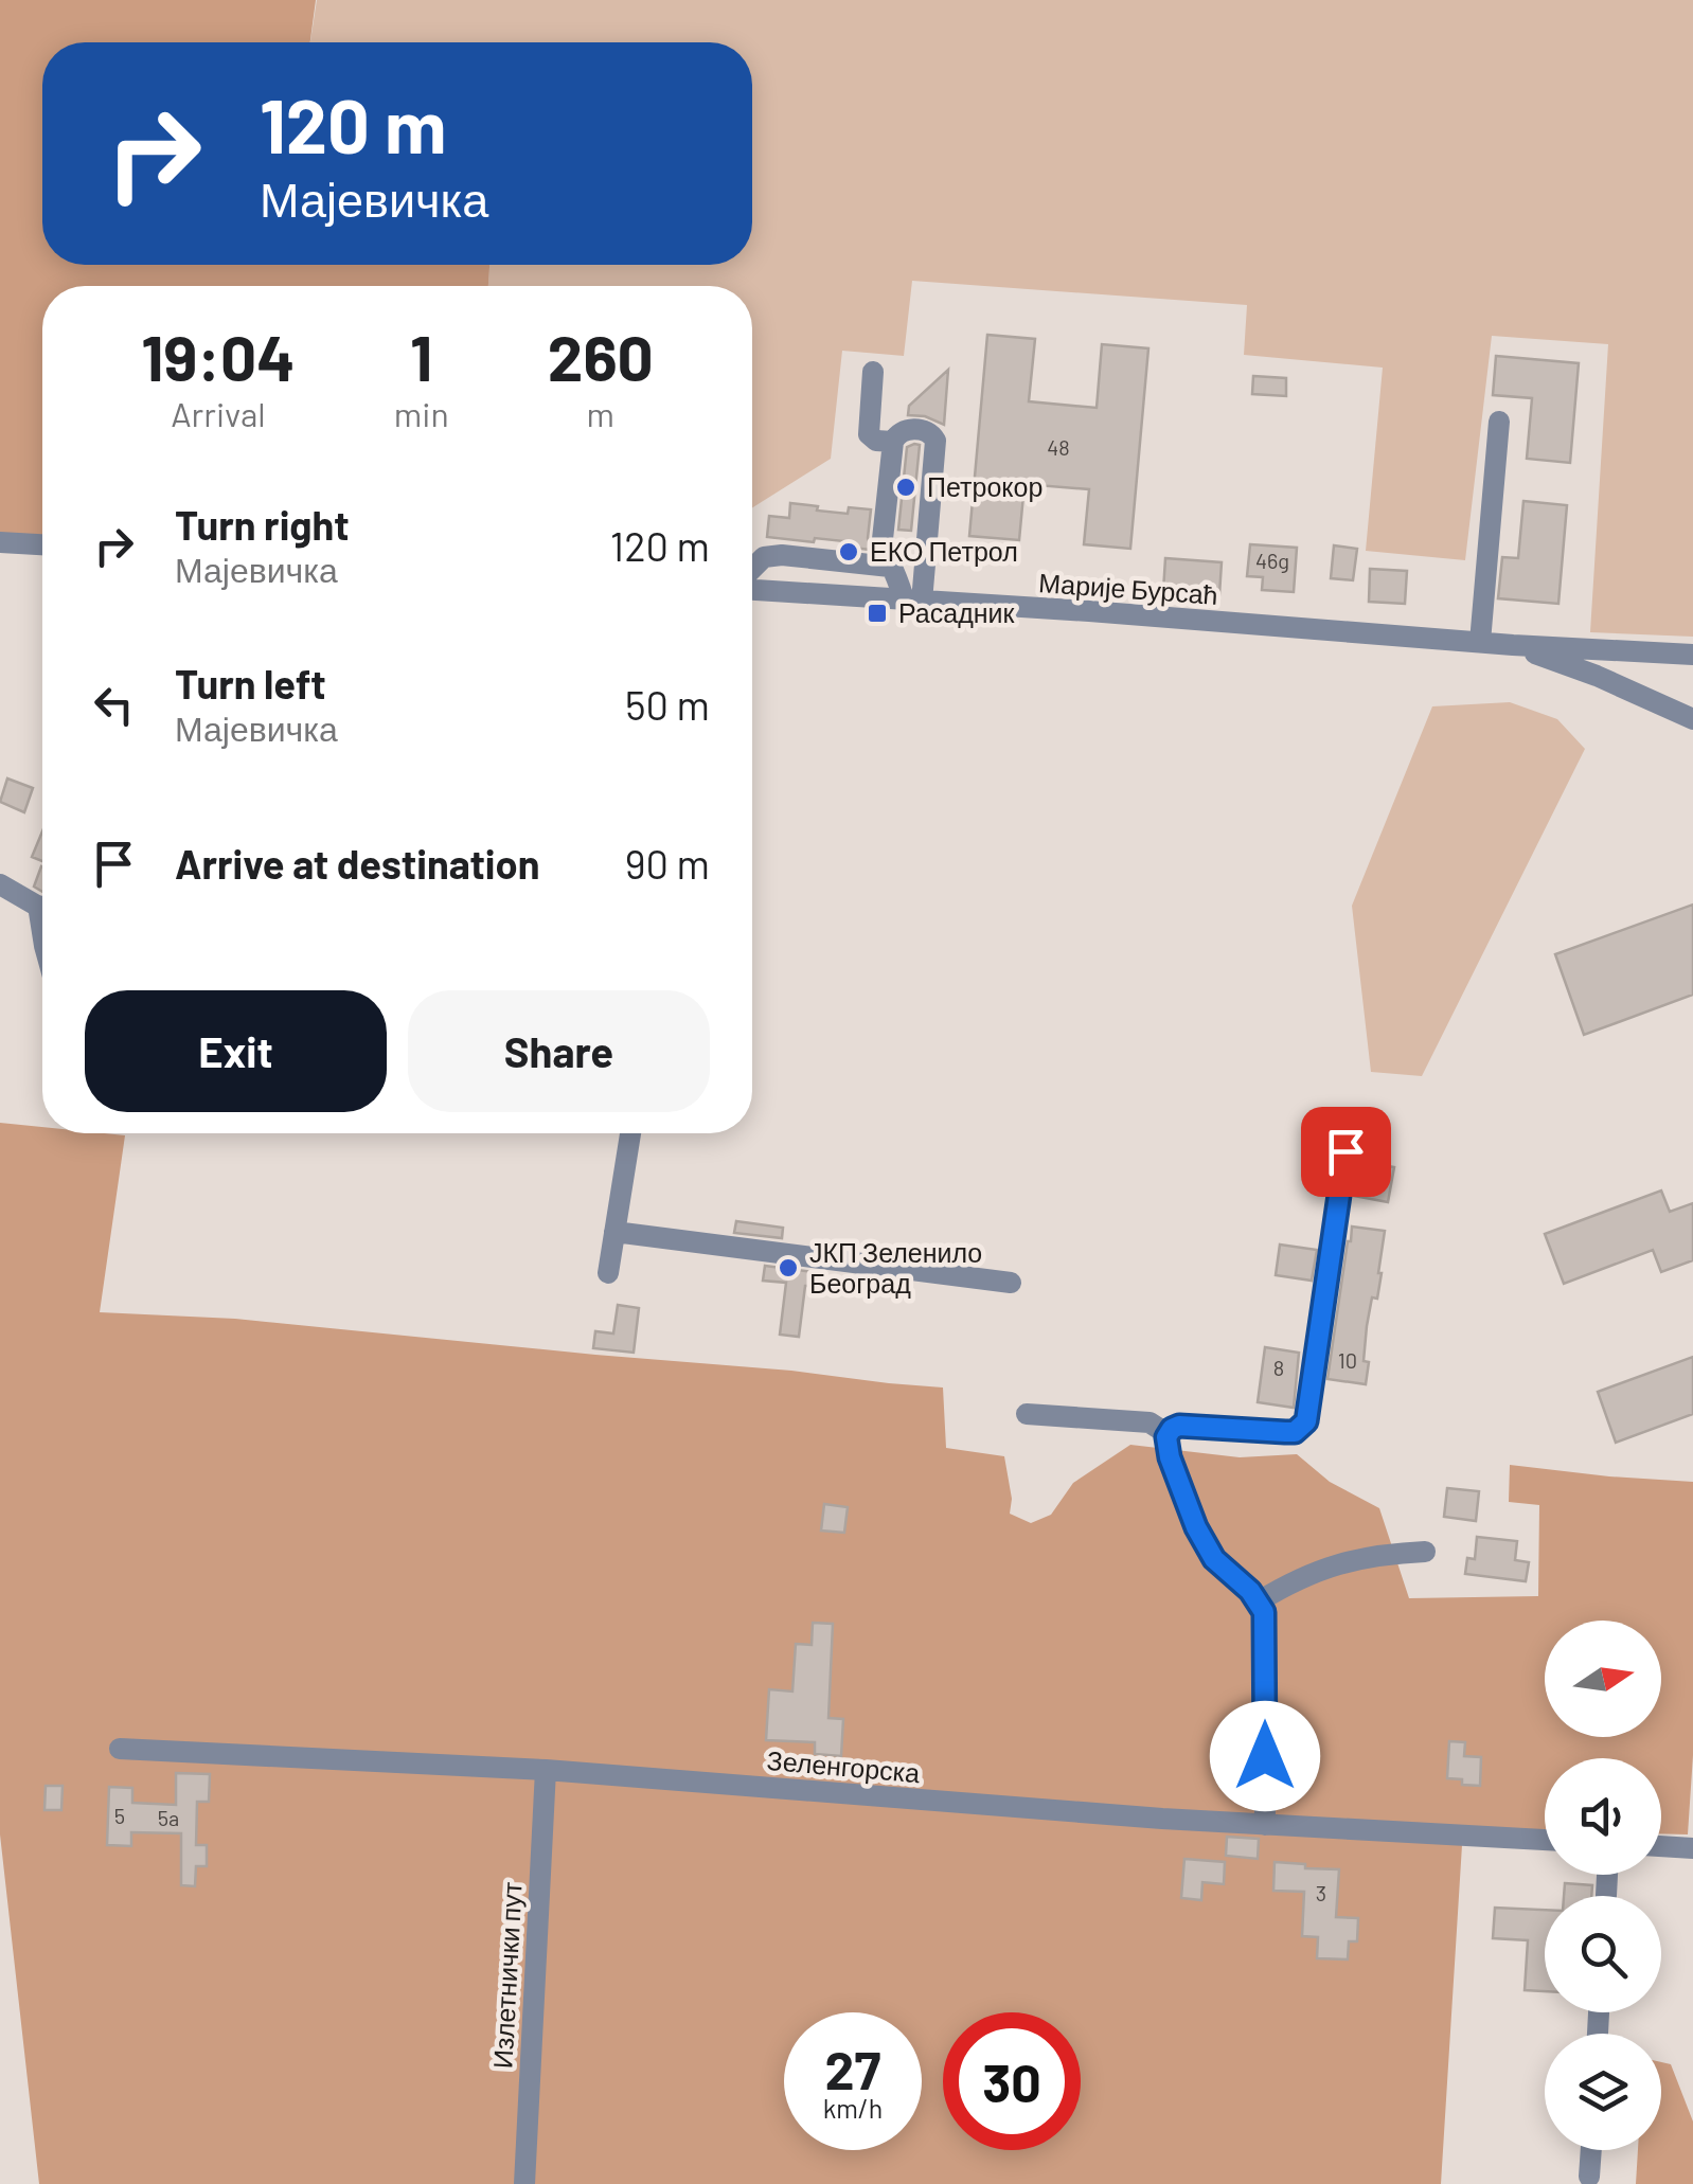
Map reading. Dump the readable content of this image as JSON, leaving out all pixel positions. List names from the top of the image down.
{
  "streets": {
    "street": ["Марије Бурсаћ", "Зеленгорска", "Излетнички пут"]
  },
  "crossings": [
    ["Зеленгорска", "Излетнички пут"]
  ],
  "places": {
    "other": ["Петрокор", "ЕКО Петрол", "ЈКП Зеленило Београд"],
    "transit": ["Расадник"]
  },
  "house_numbers": [
    "48",
    "46g",
    "10",
    "8",
    "5",
    "5a",
    "3"
  ],
  "north": "right",
  "page": {
    "turn": ["120 m", "Мајевичка"],
    "eta": [
      "19:04",
      "Arrival",
      "1",
      "min",
      "260",
      "m"
    ],
    "list": [
      {
        "name": "Turn right",
        "note": "Мајевичка",
        "value": "120 m"
      },
      {
        "name": "Turn left",
        "note": "Мајевичка",
        "value": "50 m"
      },
      {
        "name": "Arrive at destination",
        "value": "90 m"
      }
    ],
    "buttons": ["Exit", "Share"],
    "speed": "27 km/h",
    "limit": "30"
  }
}
